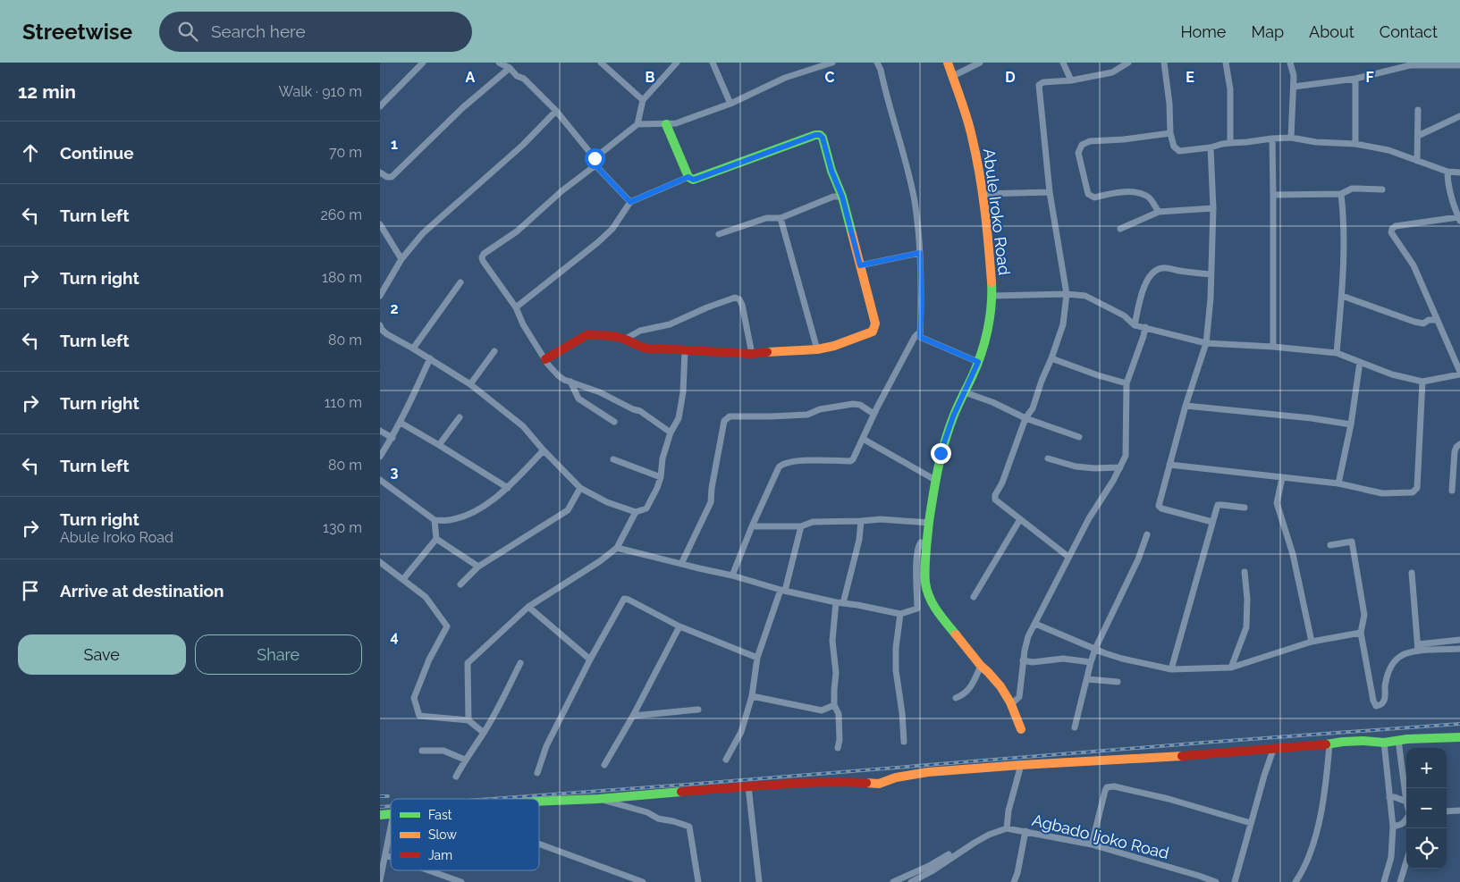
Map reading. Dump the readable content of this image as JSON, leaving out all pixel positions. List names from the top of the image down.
{
  "streets": {
    "street": ["Abule Iroko Road", "Agbado Ijoko Road"]
  },
  "legend": ["Fast", "Slow", "Jam"],
  "page": {
    "header": "Streetwise",
    "search": "Search here",
    "nav": [
      "Home",
      "Map",
      "About",
      "Contact"
    ],
    "heading": ["12 min", "Walk · 910 m"],
    "list": [
      ["Continue", "70 m"],
      ["Turn left", "260 m"],
      ["Turn right", "180 m"],
      ["Turn left", "80 m"],
      ["Turn right", "110 m"],
      ["Turn left", "80 m"],
      ["Turn right", "Abule Iroko Road", "130 m"],
      "Arrive at destination"
    ],
    "buttons": ["Save", "Share"],
    "map_buttons": ["+", "−"]
  },
  "grid": {
    "columns": [
      "A",
      "B",
      "C",
      "D",
      "E",
      "F"
    ],
    "rows": [
      "1",
      "2",
      "3",
      "4"
    ]
  }
}
